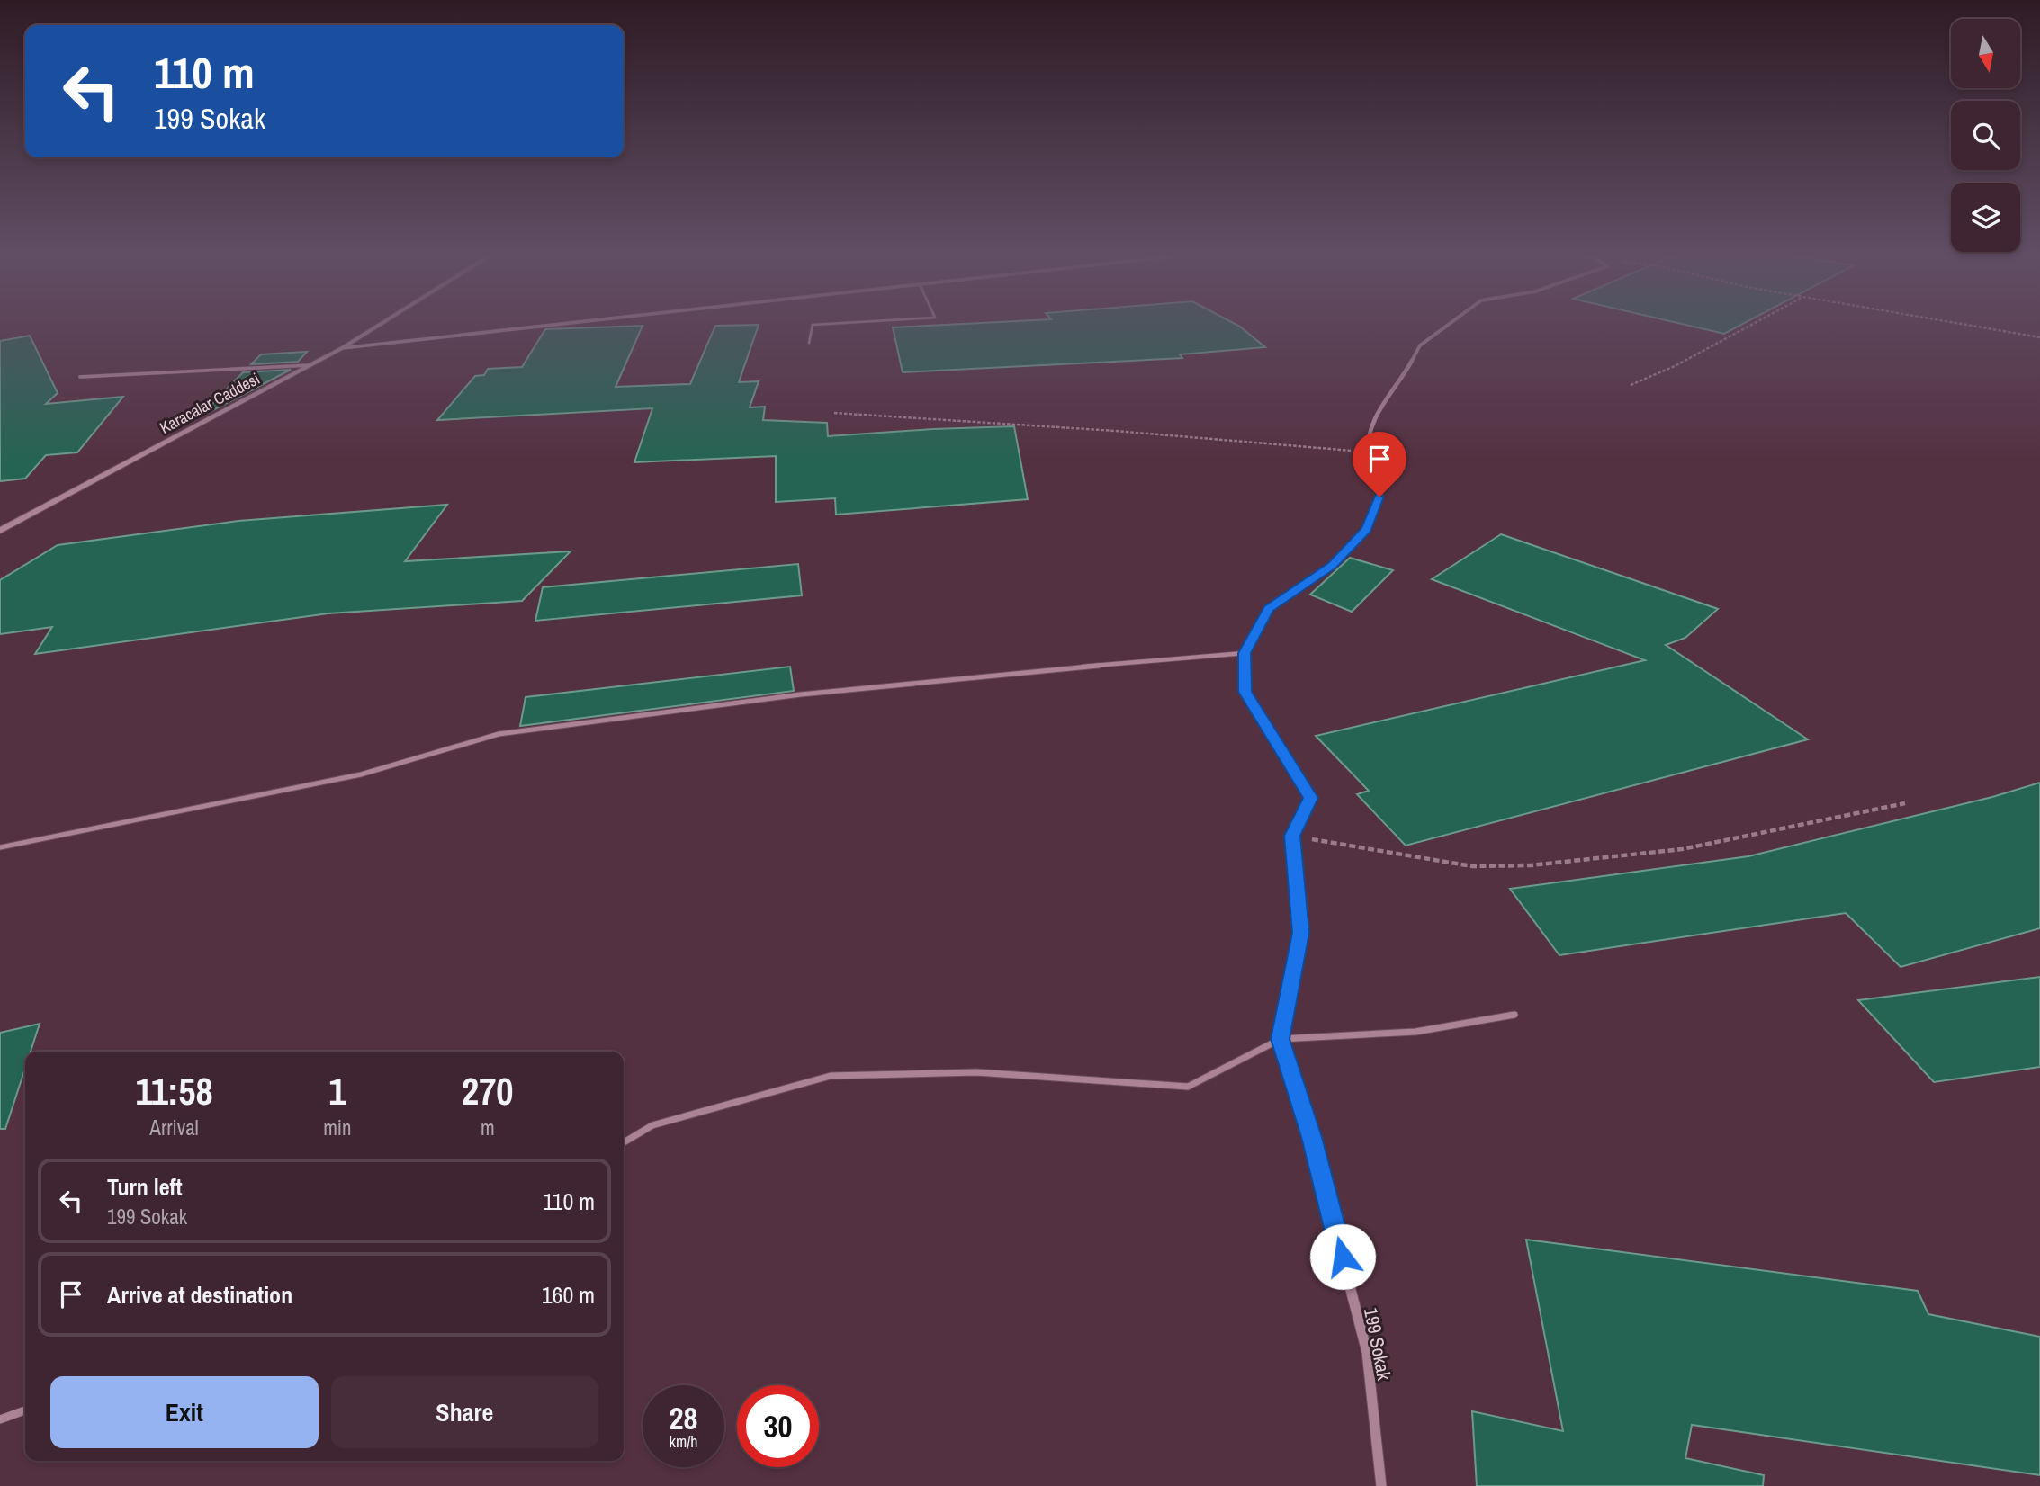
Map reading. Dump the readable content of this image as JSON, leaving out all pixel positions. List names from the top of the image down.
{
  "streets": {
    "street": ["Karacalar Caddesi", "199 Sokak"]
  },
  "north": "bottom",
  "page": {
    "turn": ["110 m", "199 Sokak"],
    "eta": [
      "11:58",
      "Arrival",
      "1",
      "min",
      "270",
      "m"
    ],
    "list": [
      {
        "name": "Turn left",
        "note": "199 Sokak",
        "value": "110 m"
      },
      {
        "name": "Arrive at destination",
        "value": "160 m"
      }
    ],
    "buttons": ["Exit", "Share"],
    "speed": "28 km/h",
    "limit": "30"
  }
}
